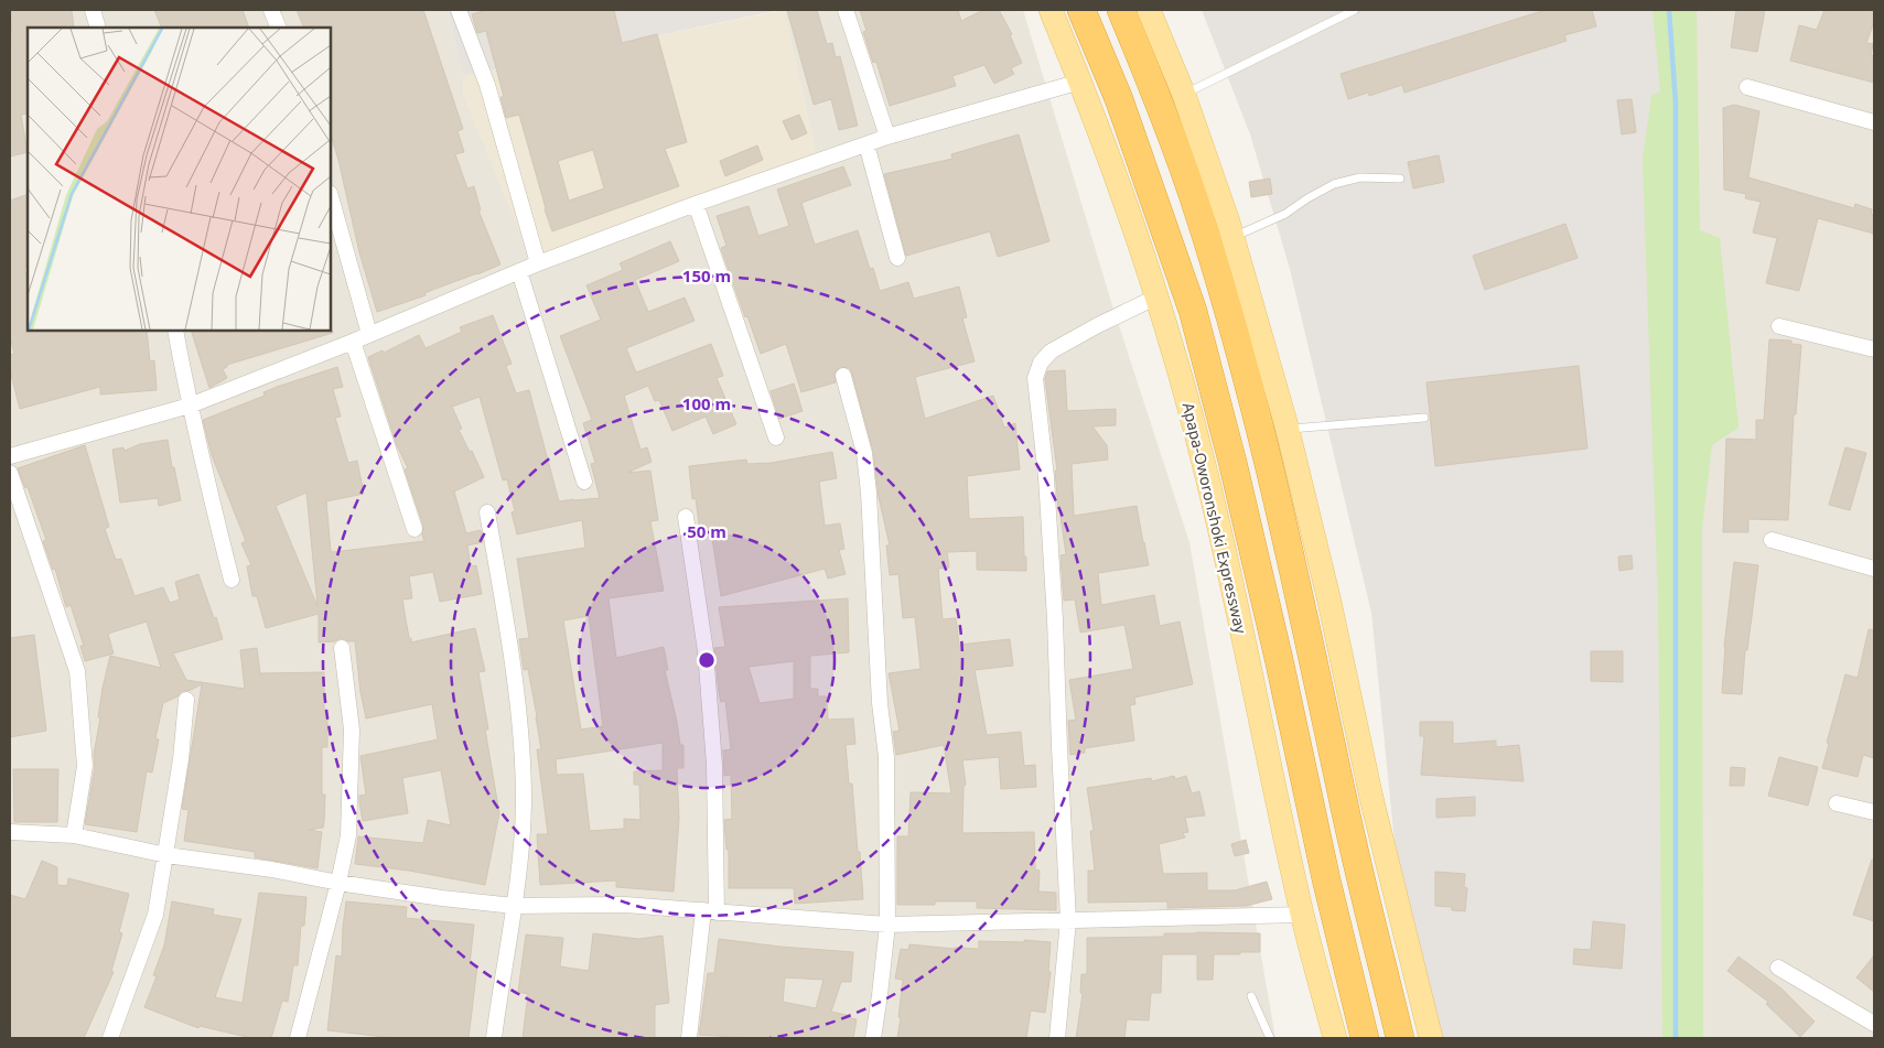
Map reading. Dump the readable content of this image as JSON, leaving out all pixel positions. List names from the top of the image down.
{
  "streets": {
    "highway": ["Apapa-Oworonshoki Expressway"]
  },
  "rings": ["150 m", "100 m", "50 m"]
}
